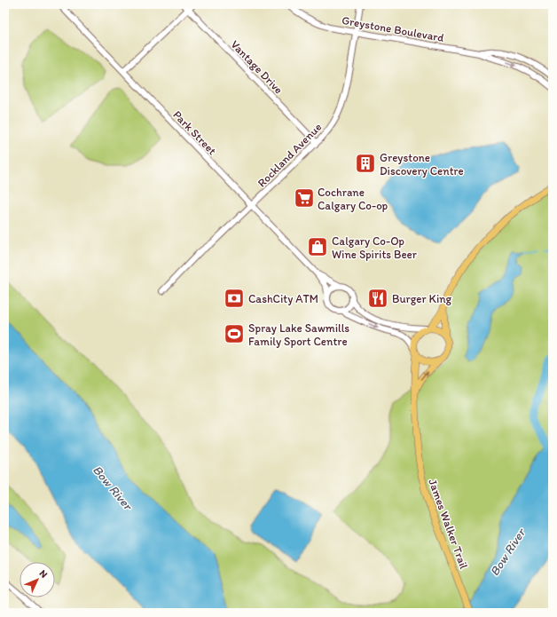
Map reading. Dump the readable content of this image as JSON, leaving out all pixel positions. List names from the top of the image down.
{
  "streets": {
    "main road": ["James Walker Trail"],
    "street": [
      "Greystone Boulevard",
      "Vantage Drive",
      "Park Street",
      "Rockland Avenue"
    ]
  },
  "crossings": [
    ["Greystone Boulevard", "Rockland Avenue"],
    ["Vantage Drive", "Rockland Avenue"],
    ["Park Street", "Rockland Avenue"]
  ],
  "water": ["Bow River"],
  "places": {
    "building": ["Greystone Discovery Centre"],
    "supermarket": ["Cochrane Calgary Co-op"],
    "shop": ["Calgary Co-Op Wine Spirits Beer"],
    "bank": ["CashCity ATM"],
    "restaurant": ["Burger King"],
    "sports": ["Spray Lake Sawmills Family Sport Centre"]
  },
  "north": "top right"
}
